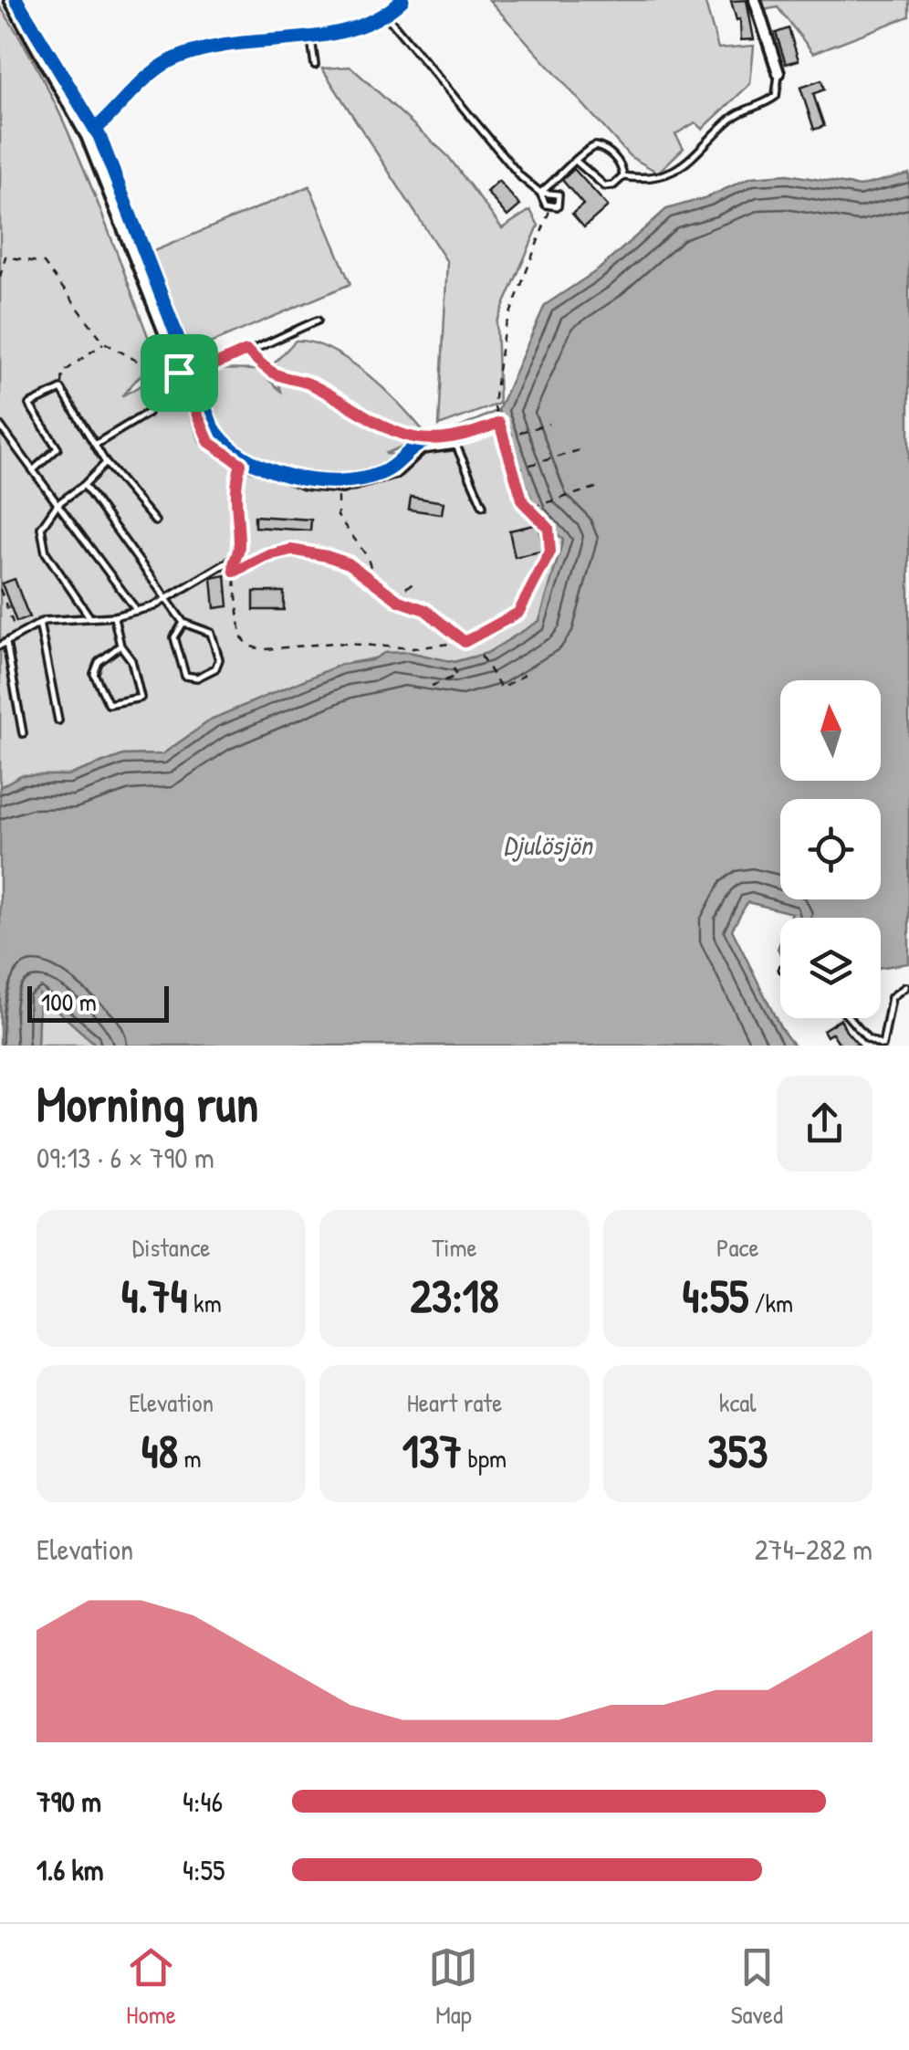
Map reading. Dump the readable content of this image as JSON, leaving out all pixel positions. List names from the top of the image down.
{
  "water": ["Djulösjön"],
  "scale_bar": "100 m",
  "north": "top",
  "page": {
    "scale": "100 m",
    "heading": ["Morning run", "09:13 · 6 × 790 m"],
    "stats": [
      ["Distance", "4.74 km"],
      ["Time", "23:18"],
      ["Pace", "4:55 /km"],
      ["Elevation", "48 m"],
      ["Heart rate", "137 bpm"],
      ["kcal", "353"]
    ],
    "chart": ["Elevation", "274–282 m"],
    "list": [
      {
        "name": "790 m",
        "note": "4:46"
      },
      {
        "name": "1.6 km",
        "note": "4:55"
      }
    ],
    "tabs": ["Home", "Map", "Saved"]
  }
}
